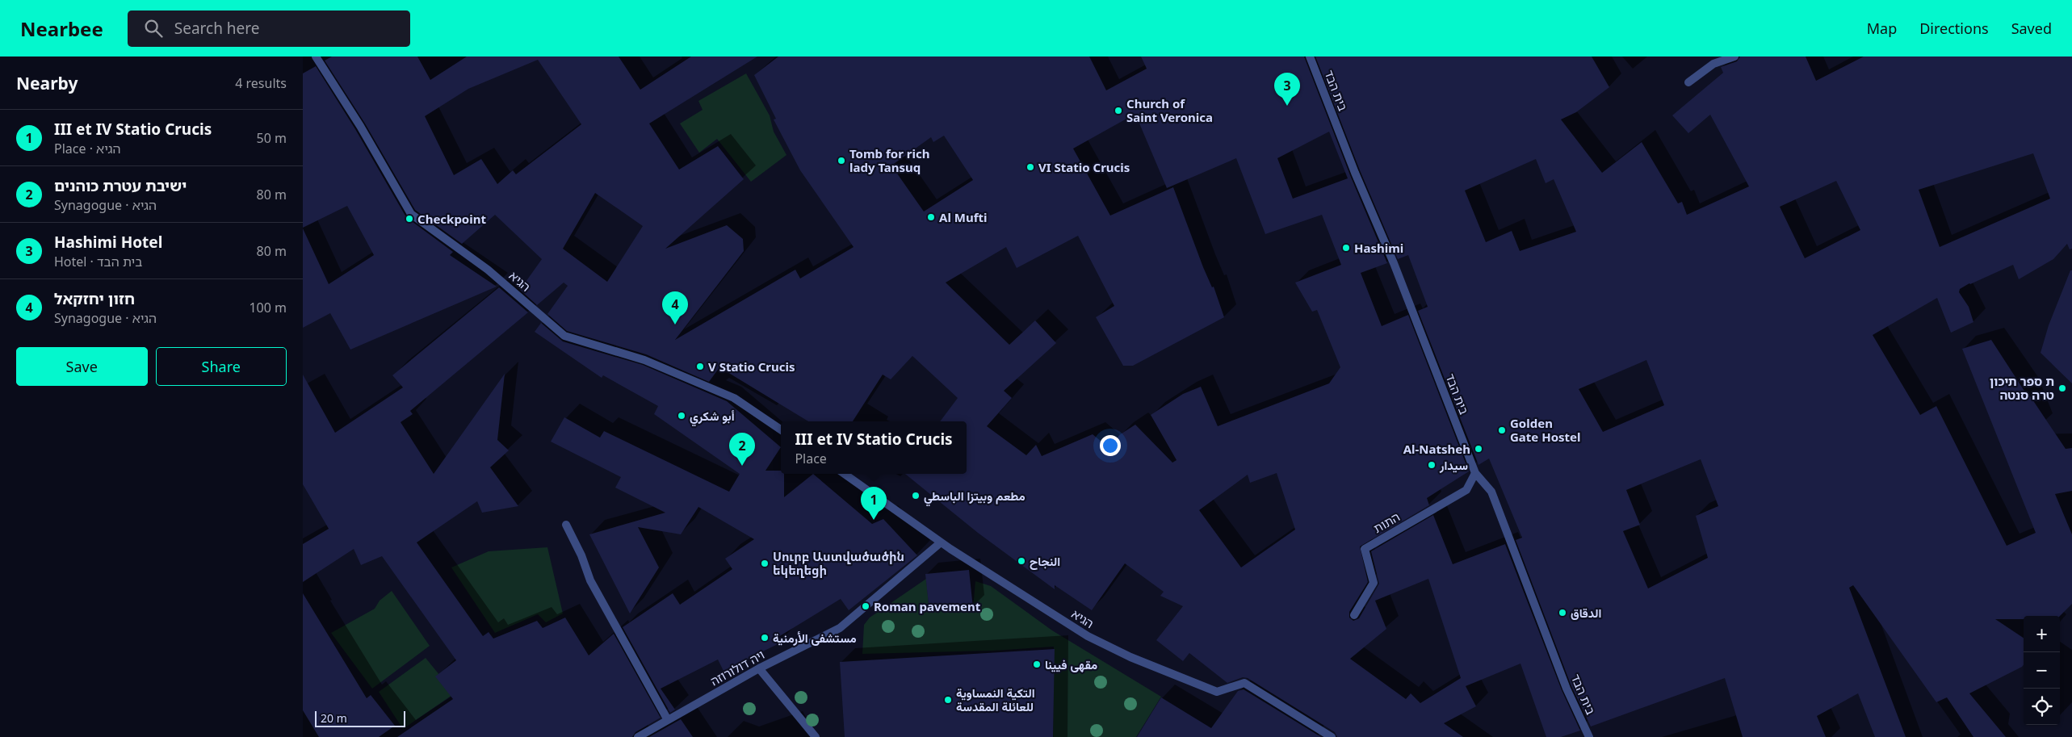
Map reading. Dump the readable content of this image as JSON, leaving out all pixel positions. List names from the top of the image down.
{
  "streets": {
    "street": [
      "בית הבד",
      "הגיא",
      "התות",
      "ויה דולורוזה"
    ]
  },
  "crossings": [
    ["בית הבד", "התות"],
    ["הגיא", "ויה דולורוזה"]
  ],
  "places": [
    "Church of Saint Veronica",
    "Tomb for rich lady Tansuq",
    "VI Statio Crucis",
    "Al Mufti",
    "Checkpoint",
    "Hashimi",
    "V Statio Crucis",
    "ת ספר תיכון טרה סנטה",
    "أبو شكري",
    "Golden Gate Hostel",
    "Al-Natsheh",
    "سيدار",
    "مطعم وبيتزا الباسطي",
    "النجاح",
    "Սուրբ Աստվածածին եկեղեցի",
    "Roman pavement",
    "الدقاق",
    "مستشفى الأرمنية",
    "مقهى فيينا",
    "التكية النمساوية للعائلة المقدسة"
  ],
  "scale_bar": "20 m",
  "page": {
    "header": "Nearbee",
    "search": "Search here",
    "nav": ["Map", "Directions", "Saved"],
    "heading": ["Nearby", "4 results"],
    "pins": [
      "3",
      "4",
      "2",
      "1"
    ],
    "list": [
      {
        "mark": "1",
        "name": "III et IV Statio Crucis",
        "note": "Place · הגיא",
        "value": "50 m"
      },
      {
        "mark": "2",
        "name": "ישיבת עטרת כוהנים",
        "note": "Synagogue · הגיא",
        "value": "80 m"
      },
      {
        "mark": "3",
        "name": "Hashimi Hotel",
        "note": "Hotel · בית הבד",
        "value": "80 m"
      },
      {
        "mark": "4",
        "name": "חזון יחזקאל",
        "note": "Synagogue · הגיא",
        "value": "100 m"
      }
    ],
    "buttons": ["Save", "Share"],
    "popup": ["III et IV Statio Crucis", "Place"],
    "map_buttons": ["+", "−"],
    "scale": "20 m"
  }
}
